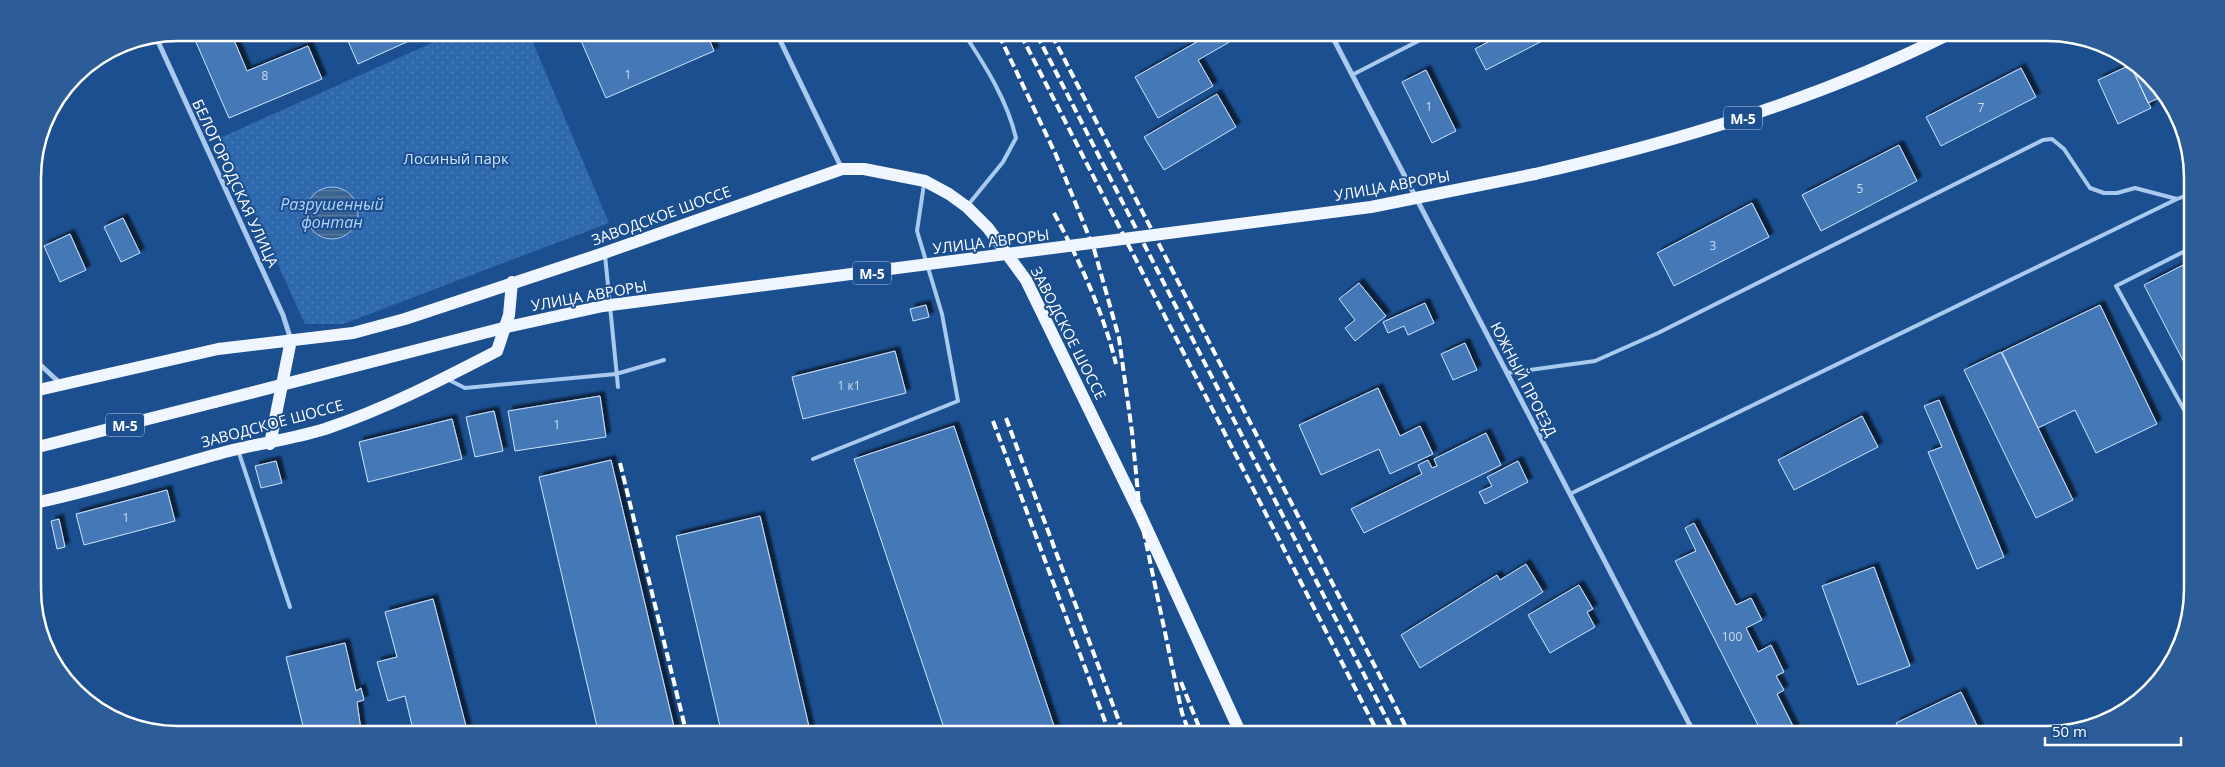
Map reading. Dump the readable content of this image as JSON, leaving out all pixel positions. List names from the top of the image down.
{
  "streets": {
    "main road": ["М-5", "УЛИЦА АВРОРЫ", "ЗАВОДСКОЕ ШОССЕ"],
    "street": ["БЕЛОГОРОДСКАЯ УЛИЦА", "ЮЖНЫЙ ПРОЕЗД"]
  },
  "crossings": [
    ["БЕЛОГОРОДСКАЯ УЛИЦА", "ЗАВОДСКОЕ ШОССЕ"]
  ],
  "water": ["Разрушенный фонтан"],
  "parks": ["Лосиный парк"],
  "house_numbers": [
    "1",
    "8",
    "1",
    "7",
    "5",
    "3",
    "1 к1",
    "1",
    "1",
    "100"
  ],
  "scale_bar": "50 m"
}
